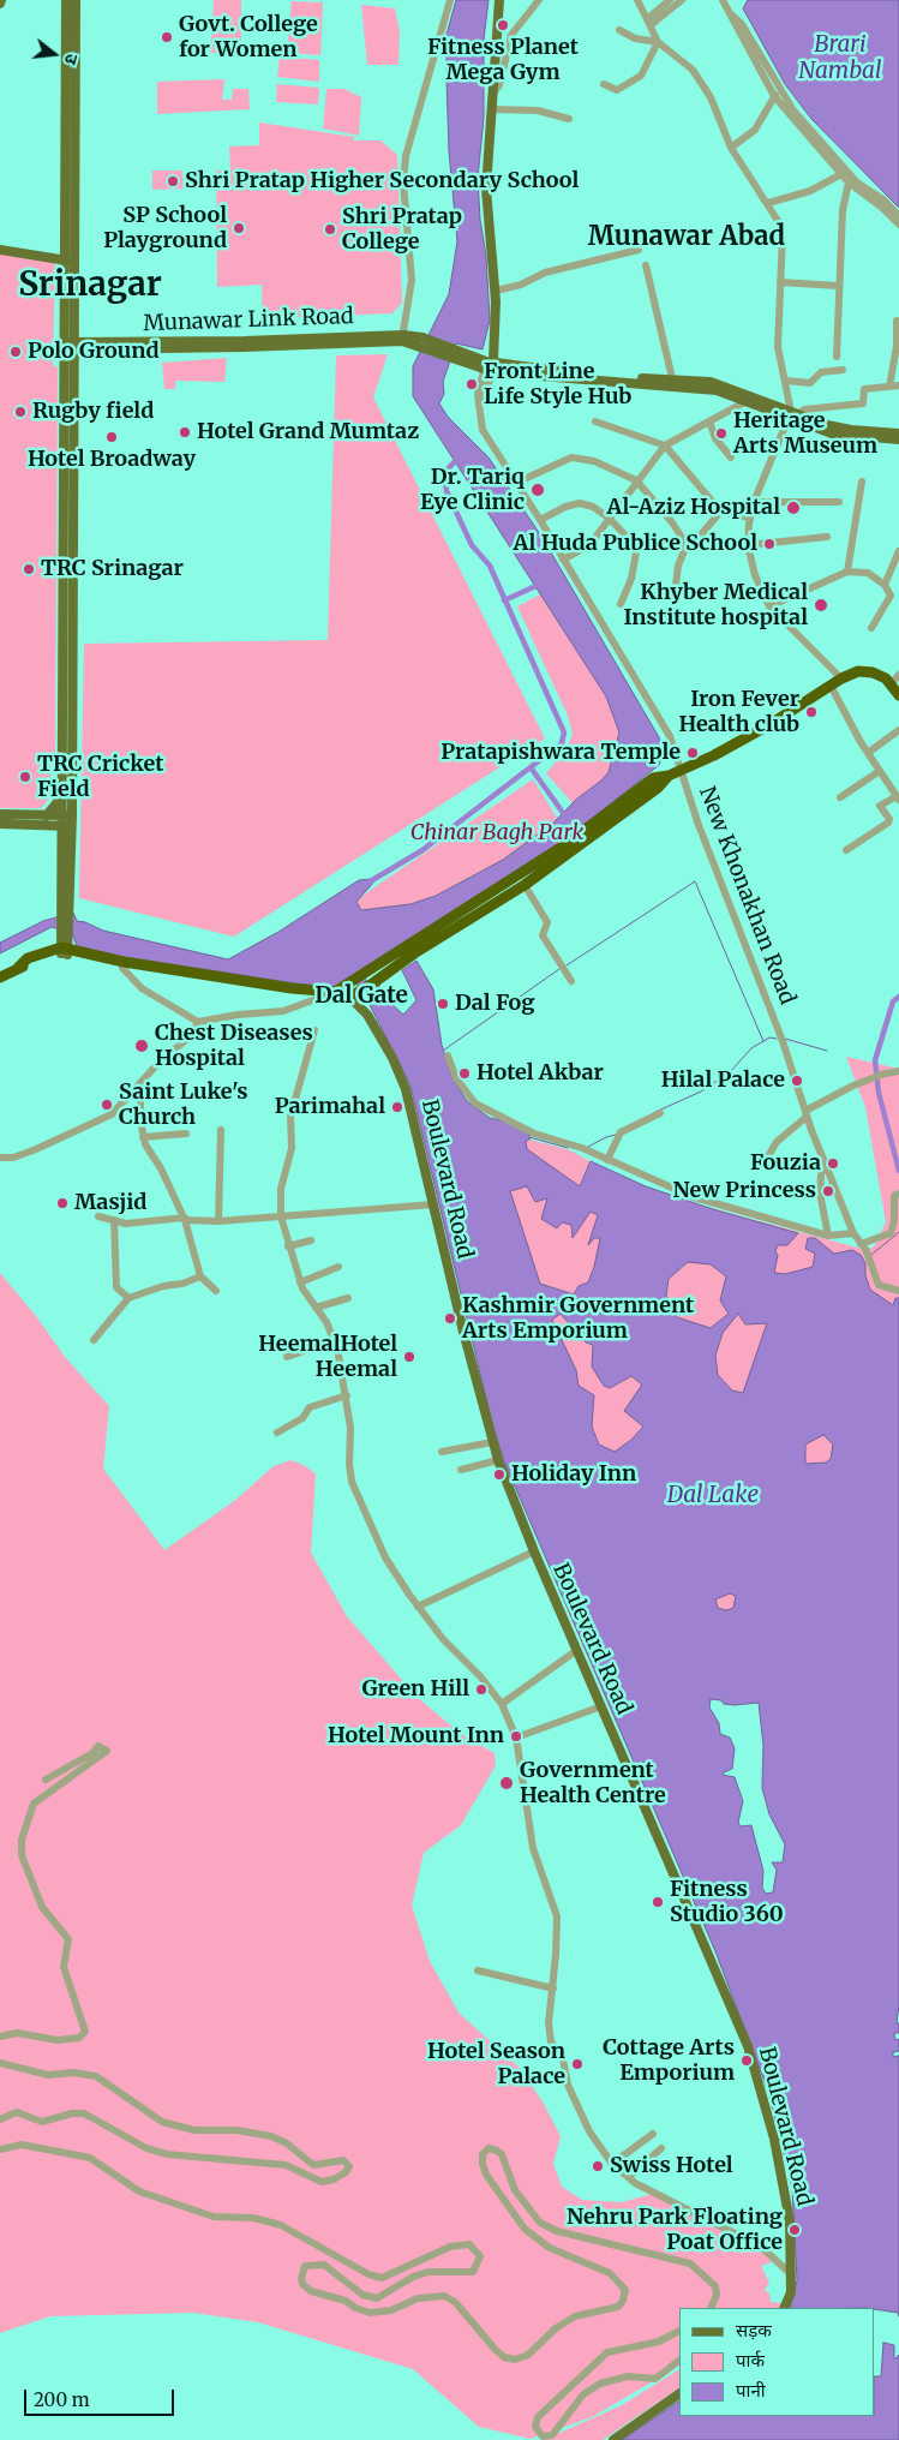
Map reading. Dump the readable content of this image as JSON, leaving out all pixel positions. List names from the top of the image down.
{
  "streets": {
    "main road": ["Munawar Link Road", "Boulevard Road"],
    "street": ["New Khonakhan Road"]
  },
  "crossings": [
    ["Munawar Link Road", "New Khonakhan Road"]
  ],
  "districts": ["Munawar Abad", "Srinagar", "Dal Gate"],
  "water": ["Brari Nambal", "Dal Lake"],
  "parks": ["Chinar Bagh Park"],
  "places": [
    "Fitness Planet Mega Gym",
    "Govt. College for Women",
    "Shri Pratap Higher Secondary School",
    "SP School Playground",
    "Shri Pratap College",
    "Polo Ground",
    "Front Line Life Style Hub",
    "Rugby field",
    "Hotel Grand Mumtaz",
    "Heritage Arts Museum",
    "Hotel Broadway",
    "Dr. Tariq Eye Clinic",
    "Al-Aziz Hospital",
    "Al Huda Publice School",
    "TRC Srinagar",
    "Khyber Medical Institute hospital",
    "Iron Fever Health club",
    "Pratapishwara Temple",
    "TRC Cricket Field",
    "Dal Fog",
    "Chest Diseases Hospital",
    "Hotel Akbar",
    "Hilal Palace",
    "Saint Luke's Church",
    "Parimahal",
    "Fouzia",
    "New Princess",
    "Masjid",
    "Kashmir Government Arts Emporium",
    "HeemalHotel Heemal",
    "Holiday Inn",
    "Green Hill",
    "Hotel Mount Inn",
    "Government Health Centre",
    "Fitness Studio 360",
    "Cottage Arts Emporium",
    "Hotel Season Palace",
    "Swiss Hotel",
    "Nehru Park Floating Poat Office"
  ],
  "legend": ["सड़क", "पार्क", "पानी"],
  "scale_bar": "200 m",
  "north": "right"
}
